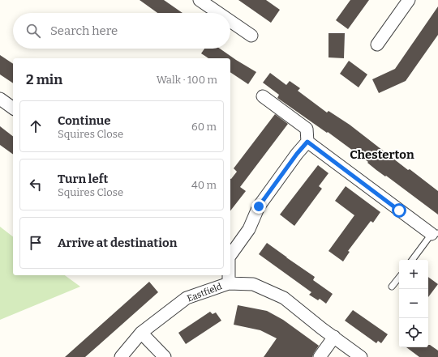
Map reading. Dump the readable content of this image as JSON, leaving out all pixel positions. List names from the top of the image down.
{
  "streets": {
    "street": ["Eastfield"]
  },
  "districts": ["Chesterton"],
  "page": {
    "search": "Search here",
    "heading": ["2 min", "Walk · 100 m"],
    "list": [
      ["Continue", "Squires Close", "60 m"],
      ["Turn left", "Squires Close", "40 m"],
      "Arrive at destination"
    ],
    "map_buttons": ["+", "−"]
  }
}
